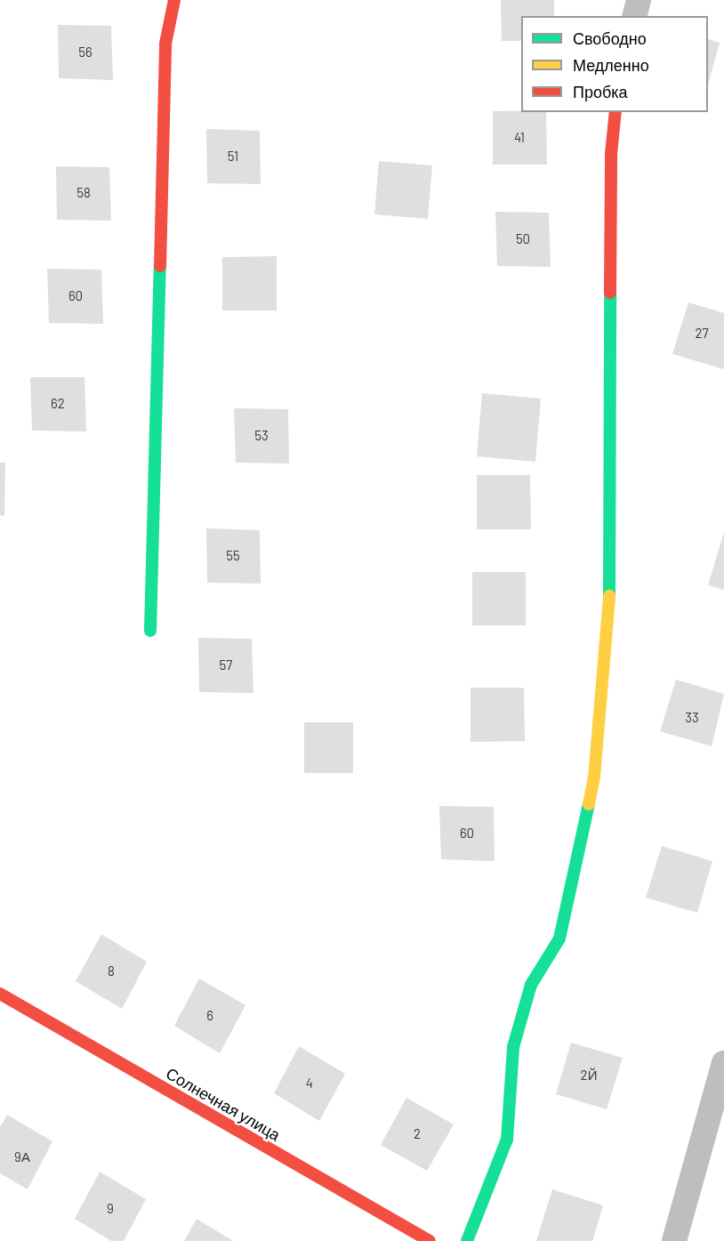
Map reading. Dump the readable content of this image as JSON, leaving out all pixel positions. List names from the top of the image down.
{
  "streets": {
    "street": ["Солнечная улица"]
  },
  "house_numbers": [
    "56",
    "41",
    "51",
    "58",
    "50",
    "60",
    "27",
    "62",
    "53",
    "55",
    "57",
    "33",
    "60",
    "8",
    "6",
    "2Й",
    "4",
    "2",
    "9А",
    "9"
  ],
  "legend": ["Свободно", "Медленно", "Пробка"]
}
